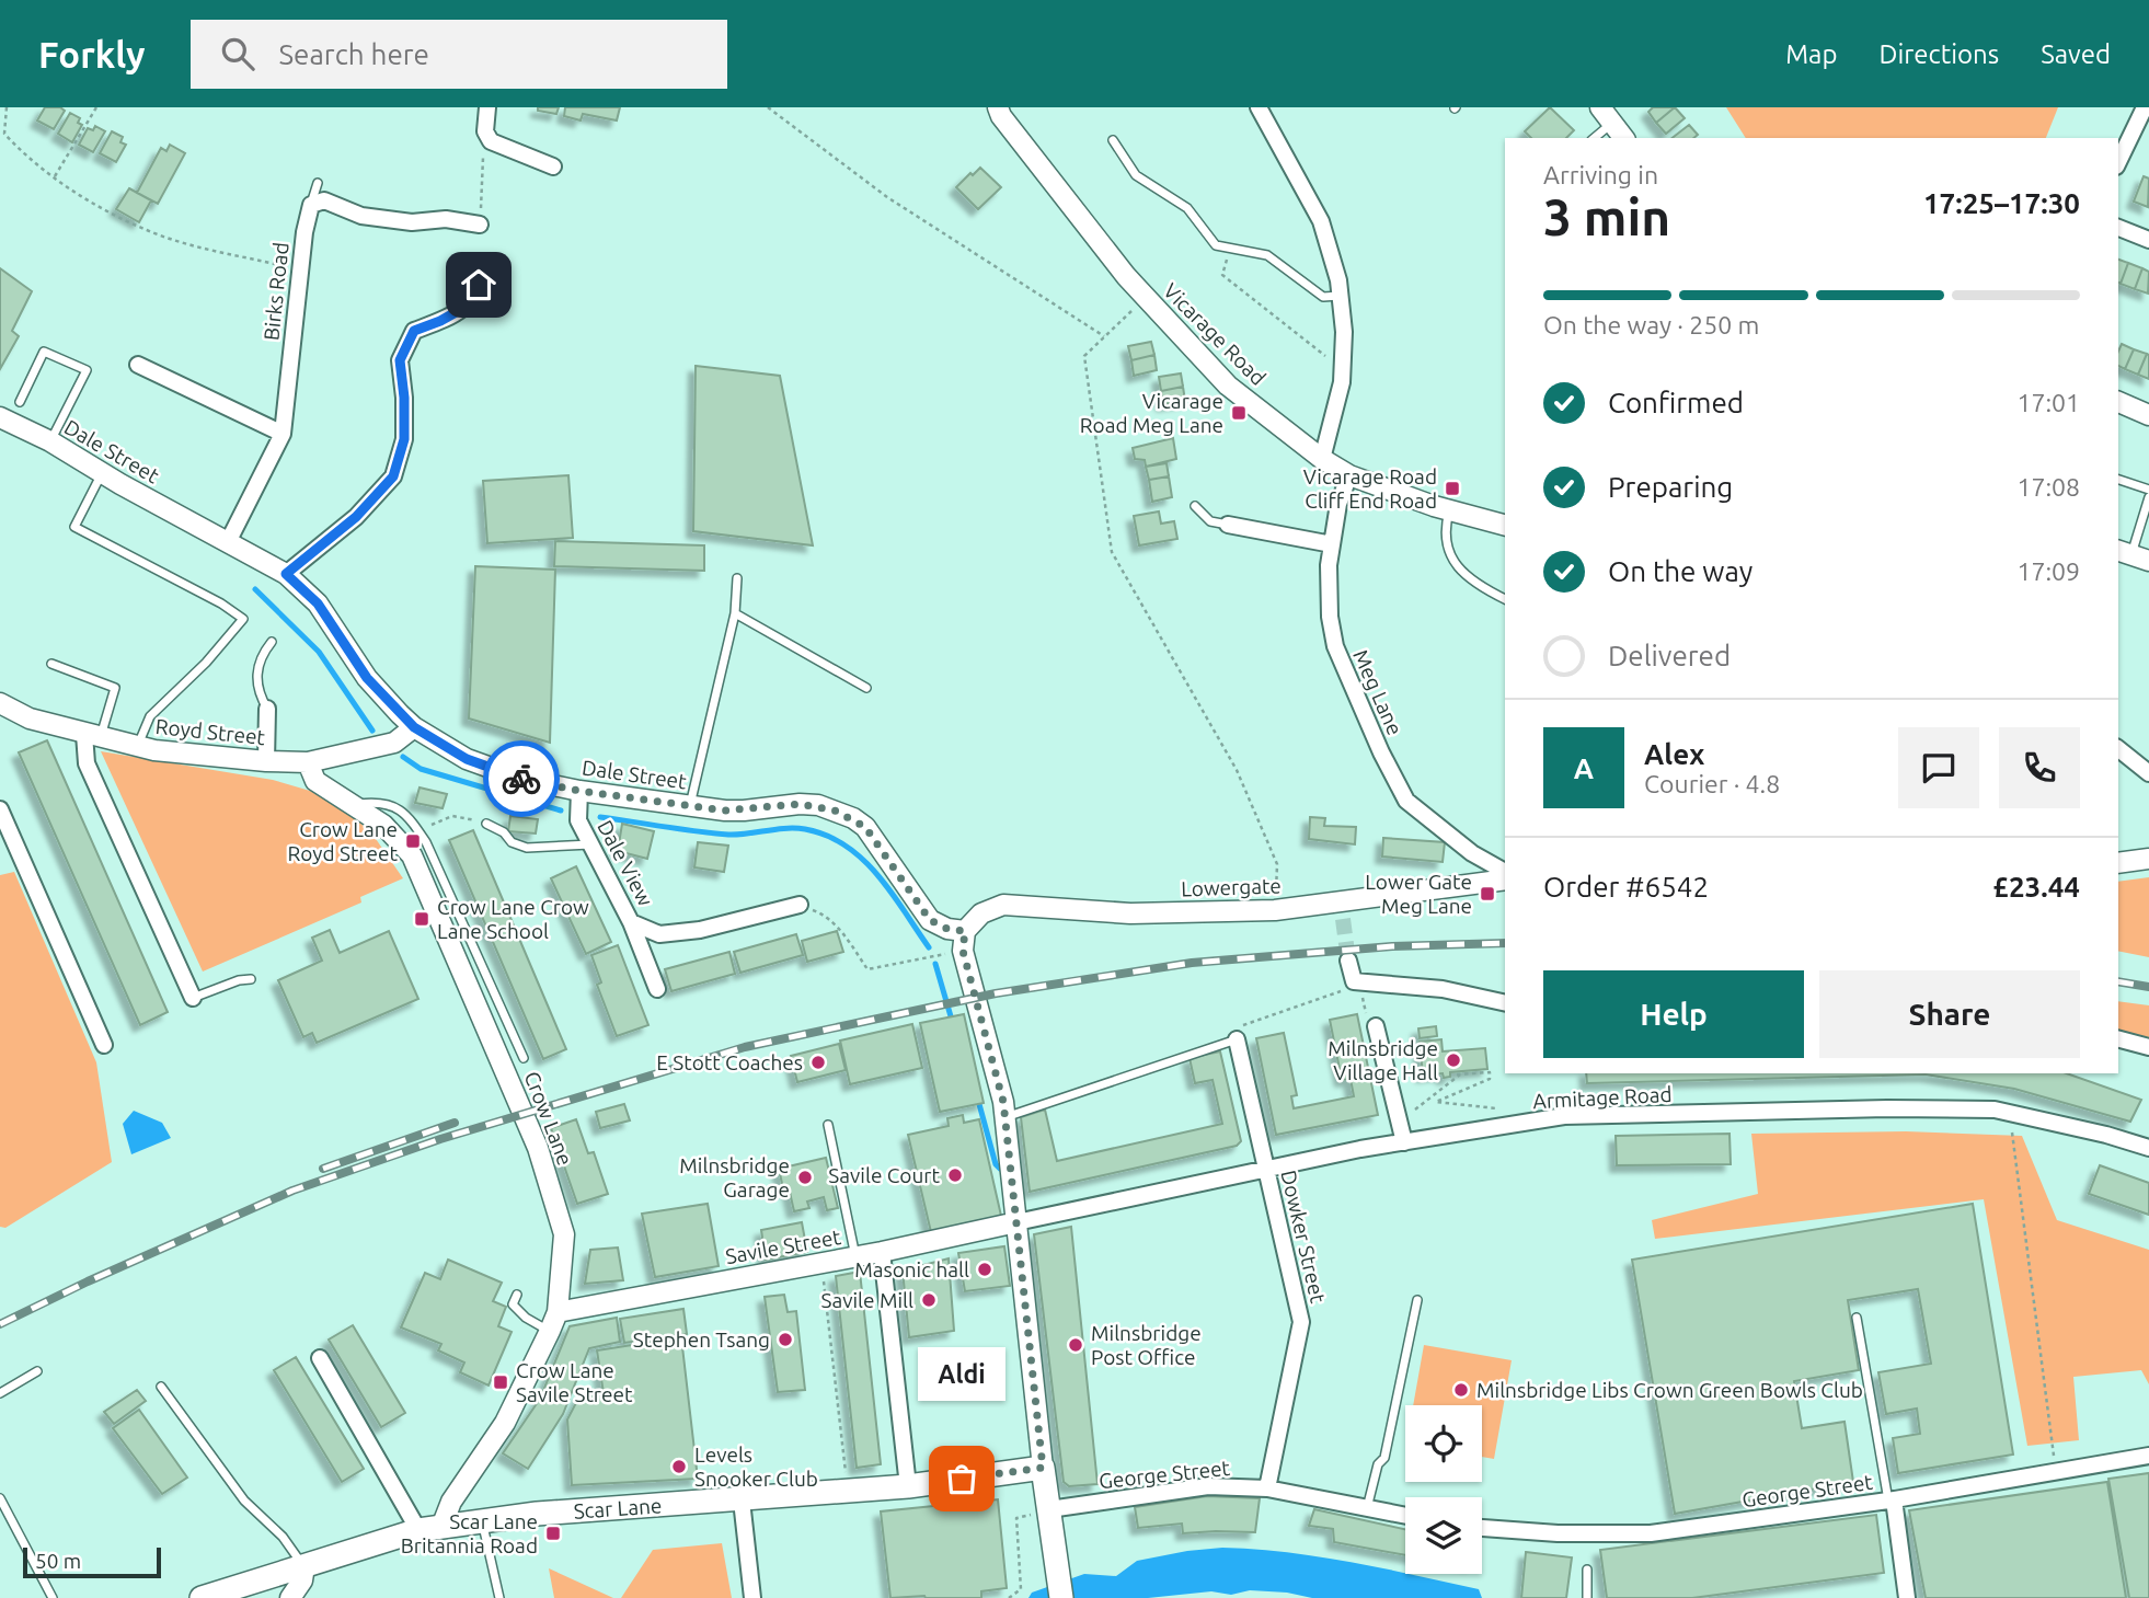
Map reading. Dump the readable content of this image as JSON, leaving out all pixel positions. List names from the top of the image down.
{
  "streets": {
    "main road": ["Scar Lane"],
    "street": [
      "Birks Road",
      "Vicarage Road",
      "Dale Street",
      "Meg Lane",
      "Royd Street",
      "Dale View",
      "Lowergate",
      "Armitage Road",
      "Crow Lane",
      "Dowker Street",
      "Savile Street",
      "George Street"
    ]
  },
  "crossings": [
    ["Birks Road", "Dale Street"],
    ["Vicarage Road", "Meg Lane"],
    ["Dale Street", "Royd Street"],
    ["Dale Street", "Dale View"],
    ["Dale Street", "Lowergate"],
    ["Royd Street", "Crow Lane"],
    ["Armitage Road", "Dowker Street"],
    ["Armitage Road", "Savile Street"],
    ["Crow Lane", "Savile Street"],
    ["Crow Lane", "Scar Lane"],
    ["Dowker Street", "George Street"]
  ],
  "places": {
    "transit": [
      "Vicarage Road Meg Lane",
      "Vicarage Road Cliff End Road",
      "Crow Lane Royd Street",
      "Lower Gate Meg Lane",
      "Crow Lane Crow Lane School",
      "Crow Lane Savile Street",
      "Scar Lane Britannia Road"
    ],
    "other": [
      "Milnsbridge Village Hall",
      "E Stott Coaches",
      "Savile Court",
      "Milnsbridge Garage",
      "Masonic hall",
      "Savile Mill",
      "Stephen Tsang",
      "Milnsbridge Post Office",
      "Milnsbridge Libs Crown Green Bowls Club",
      "Levels Snooker Club",
      "Aldi"
    ]
  },
  "scale_bar": "50 m",
  "page": {
    "header": "Forkly",
    "search": "Search here",
    "nav": ["Map", "Directions", "Saved"],
    "heading": ["3 min", "Arriving in", "17:25–17:30"],
    "panel": [
      "Alex",
      "Courier · 4.8",
      "Order #6542",
      "£23.44"
    ],
    "bar": "On the way · 250 m",
    "list": [
      ["Confirmed", "17:01"],
      ["Preparing", "17:08"],
      ["On the way", "17:09"],
      "Delivered"
    ],
    "round": "A",
    "buttons": ["Help", "Share"],
    "bubble": "Aldi",
    "scale": "50 m"
  }
}
